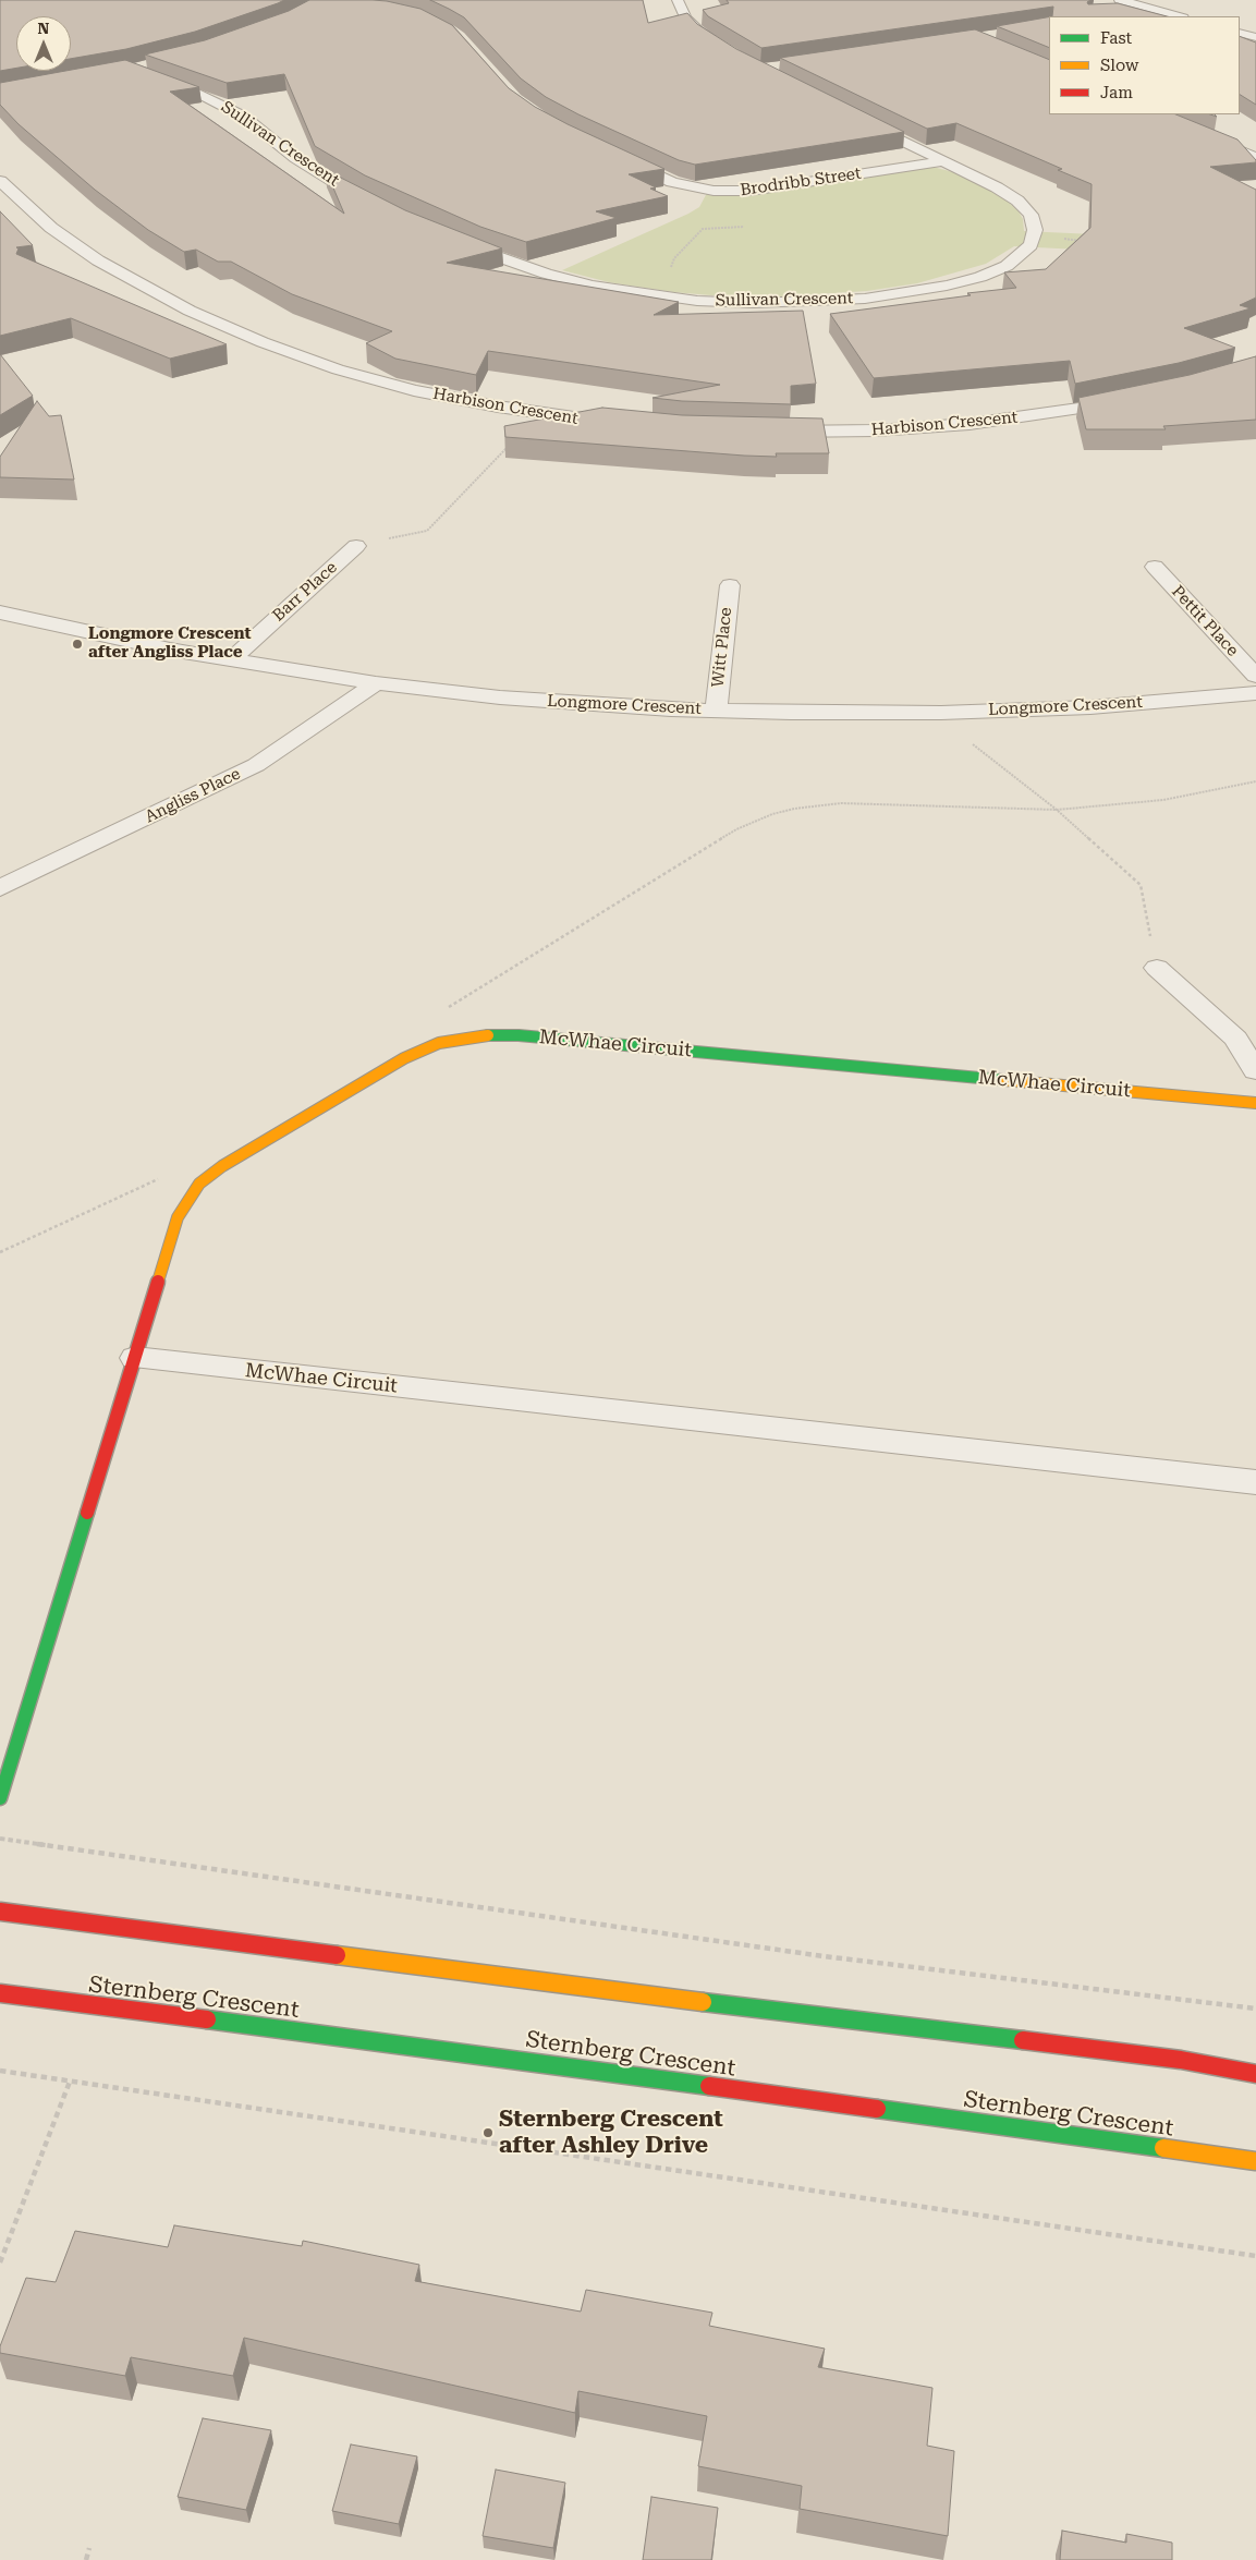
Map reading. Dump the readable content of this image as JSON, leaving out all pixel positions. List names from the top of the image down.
{
  "streets": {
    "street": [
      "Sullivan Crescent",
      "Brodribb Street",
      "Harbison Crescent",
      "Barr Place",
      "Pettit Place",
      "Witt Place",
      "Longmore Crescent",
      "Angliss Place",
      "McWhae Circuit",
      "Sternberg Crescent"
    ]
  },
  "crossings": [
    ["Sullivan Crescent", "Brodribb Street"],
    ["Barr Place", "Longmore Crescent"],
    ["Witt Place", "Longmore Crescent"],
    ["Longmore Crescent", "Angliss Place"]
  ],
  "places": ["Longmore Crescent after Angliss Place", "Sternberg Crescent after Ashley Drive"],
  "legend": ["Fast", "Slow", "Jam"],
  "north": "top"
}
